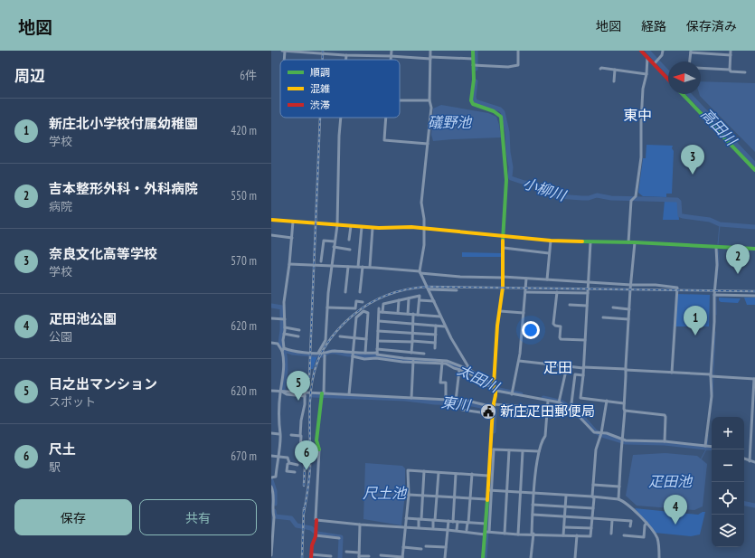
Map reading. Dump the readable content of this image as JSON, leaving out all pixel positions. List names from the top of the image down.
{
  "districts": ["東中", "疋田"],
  "water": [
    "礒野池",
    "高田川",
    "小柳川",
    "太田川",
    "東川",
    "疋田池",
    "尺土池"
  ],
  "places": {
    "public building": ["新庄疋田郵便局"]
  },
  "legend": ["順調", "混雑", "渋滞"],
  "north": "left",
  "page": {
    "header": "地図",
    "nav": ["地図", "経路", "保存済み"],
    "heading": ["周辺", "6件"],
    "list": [
      {
        "mark": "1",
        "name": "新庄北小学校付属幼稚園",
        "note": "学校",
        "value": "420 m"
      },
      {
        "mark": "2",
        "name": "吉本整形外科・外科病院",
        "note": "病院",
        "value": "550 m"
      },
      {
        "mark": "3",
        "name": "奈良文化高等学校",
        "note": "学校",
        "value": "570 m"
      },
      {
        "mark": "4",
        "name": "疋田池公園",
        "note": "公園",
        "value": "620 m"
      },
      {
        "mark": "5",
        "name": "日之出マンション",
        "note": "スポット",
        "value": "620 m"
      },
      {
        "mark": "6",
        "name": "尺土",
        "note": "駅",
        "value": "670 m"
      }
    ],
    "pins": [
      "3",
      "2",
      "1",
      "5",
      "6",
      "4"
    ],
    "map_buttons": ["+", "−"],
    "buttons": ["保存", "共有"]
  }
}
